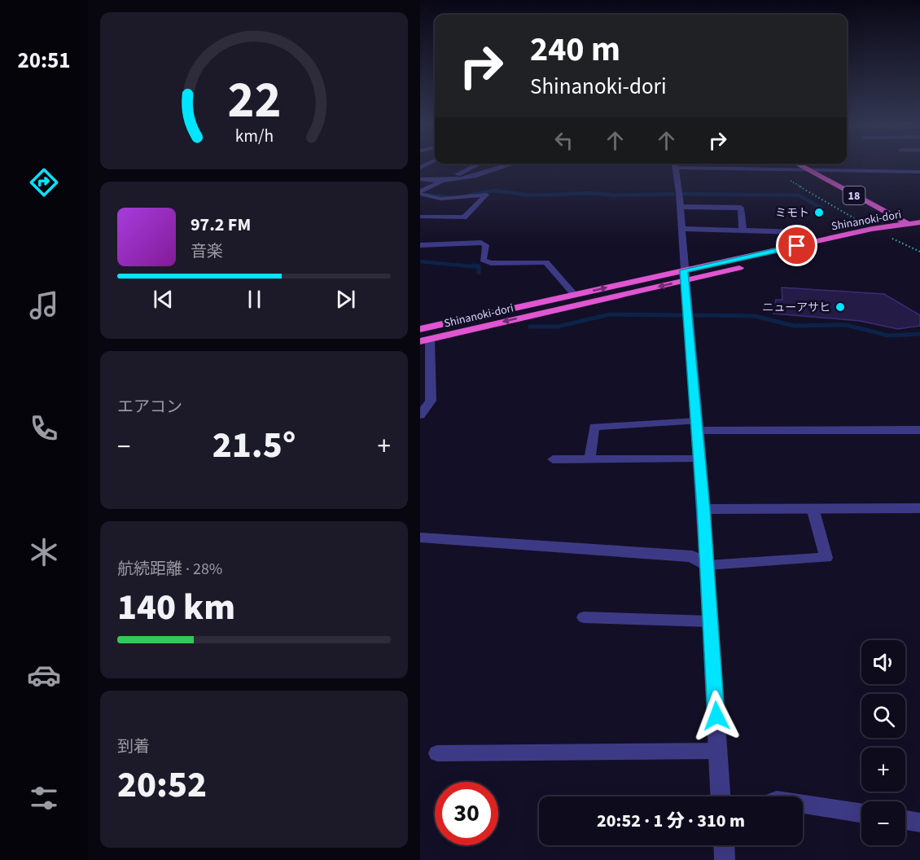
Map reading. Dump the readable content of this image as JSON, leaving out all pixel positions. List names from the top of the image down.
{
  "streets": {
    "highway": ["18", "Shinanoki-dori"]
  },
  "crossings": [
    ["18", "Shinanoki-dori"]
  ],
  "places": ["ミモト", "ニューアサヒ"],
  "page": {
    "tabs": "20:51",
    "turn": ["240 m", "Shinanoki-dori"],
    "song": ["97.2 FM", "音楽"],
    "tile": [
      "エアコン",
      ["航続距離 · 28%", "140 km"],
      ["到着", "20:52"]
    ],
    "heat": ["−", "21.5°", "+"],
    "map_buttons": ["+", "−"],
    "limit": "30",
    "trip": "20:52 · 1 分 · 310 m",
    "gauge": ["22", "km/h"]
  }
}
